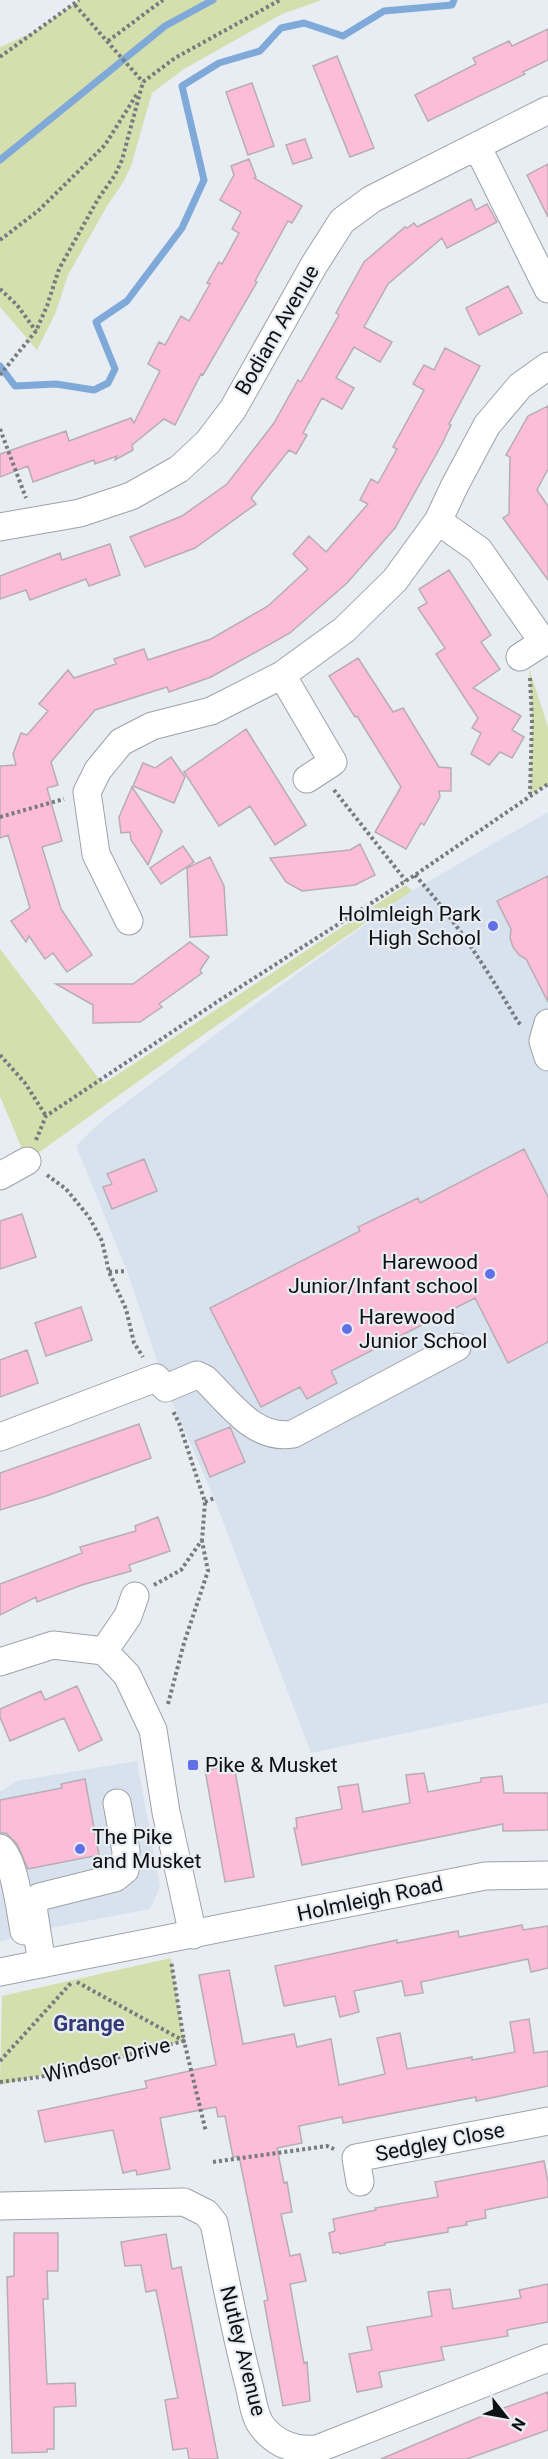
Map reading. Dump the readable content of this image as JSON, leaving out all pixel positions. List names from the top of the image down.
{
  "streets": {
    "street": [
      "Bodiam Avenue",
      "Holmleigh Road",
      "Sedgley Close",
      "Nutley Avenue"
    ],
    "path": ["Windsor Drive"]
  },
  "crossings": [
    ["Holmleigh Road", "Windsor Drive"]
  ],
  "districts": ["Grange"],
  "places": {
    "other": [
      "Holmleigh Park High School",
      "Harewood Junior/Infant school",
      "Harewood Junior School",
      "The Pike and Musket"
    ],
    "transit": ["Pike & Musket"]
  },
  "north": "bottom right"
}
